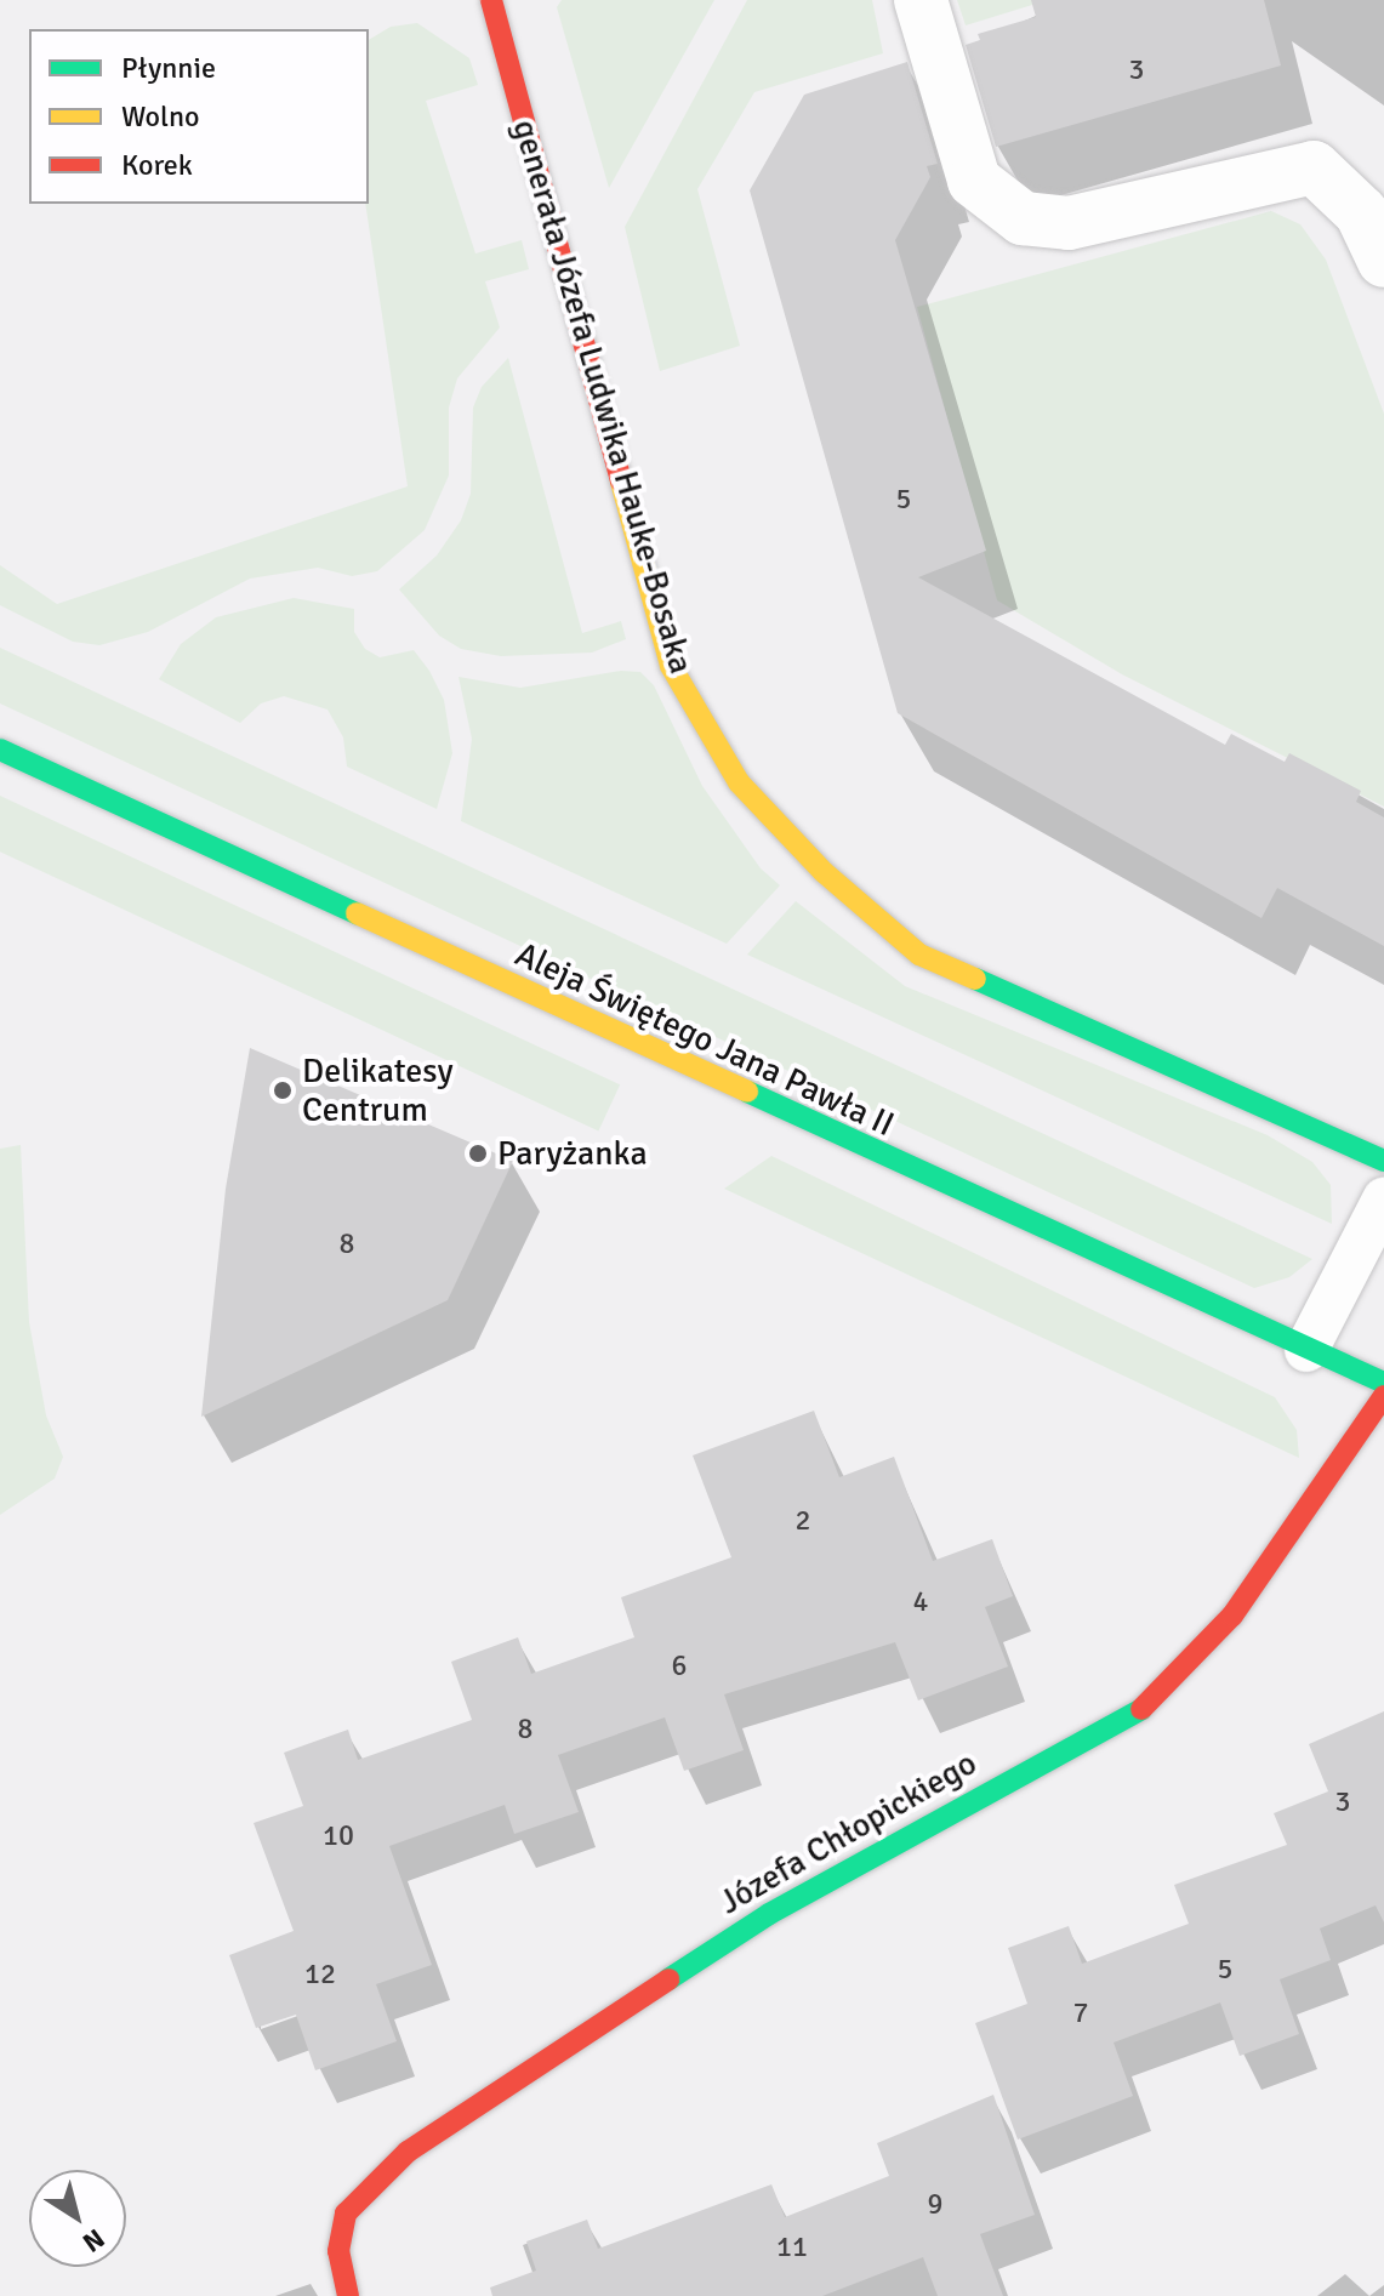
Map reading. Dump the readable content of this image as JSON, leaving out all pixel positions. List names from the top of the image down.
{
  "streets": {
    "street": ["generała Józefa Ludwika Hauke-Bosaka", "Aleja Świętego Jana Pawła II", "Józefa Chłopickiego"]
  },
  "places": ["Delikatesy Centrum", "Paryżanka"],
  "house_numbers": [
    "3",
    "5",
    "8",
    "2",
    "4",
    "6",
    "8",
    "3",
    "10",
    "5",
    "12",
    "7",
    "9",
    "11"
  ],
  "legend": ["Płynnie", "Wolno", "Korek"],
  "north": "bottom right"
}
